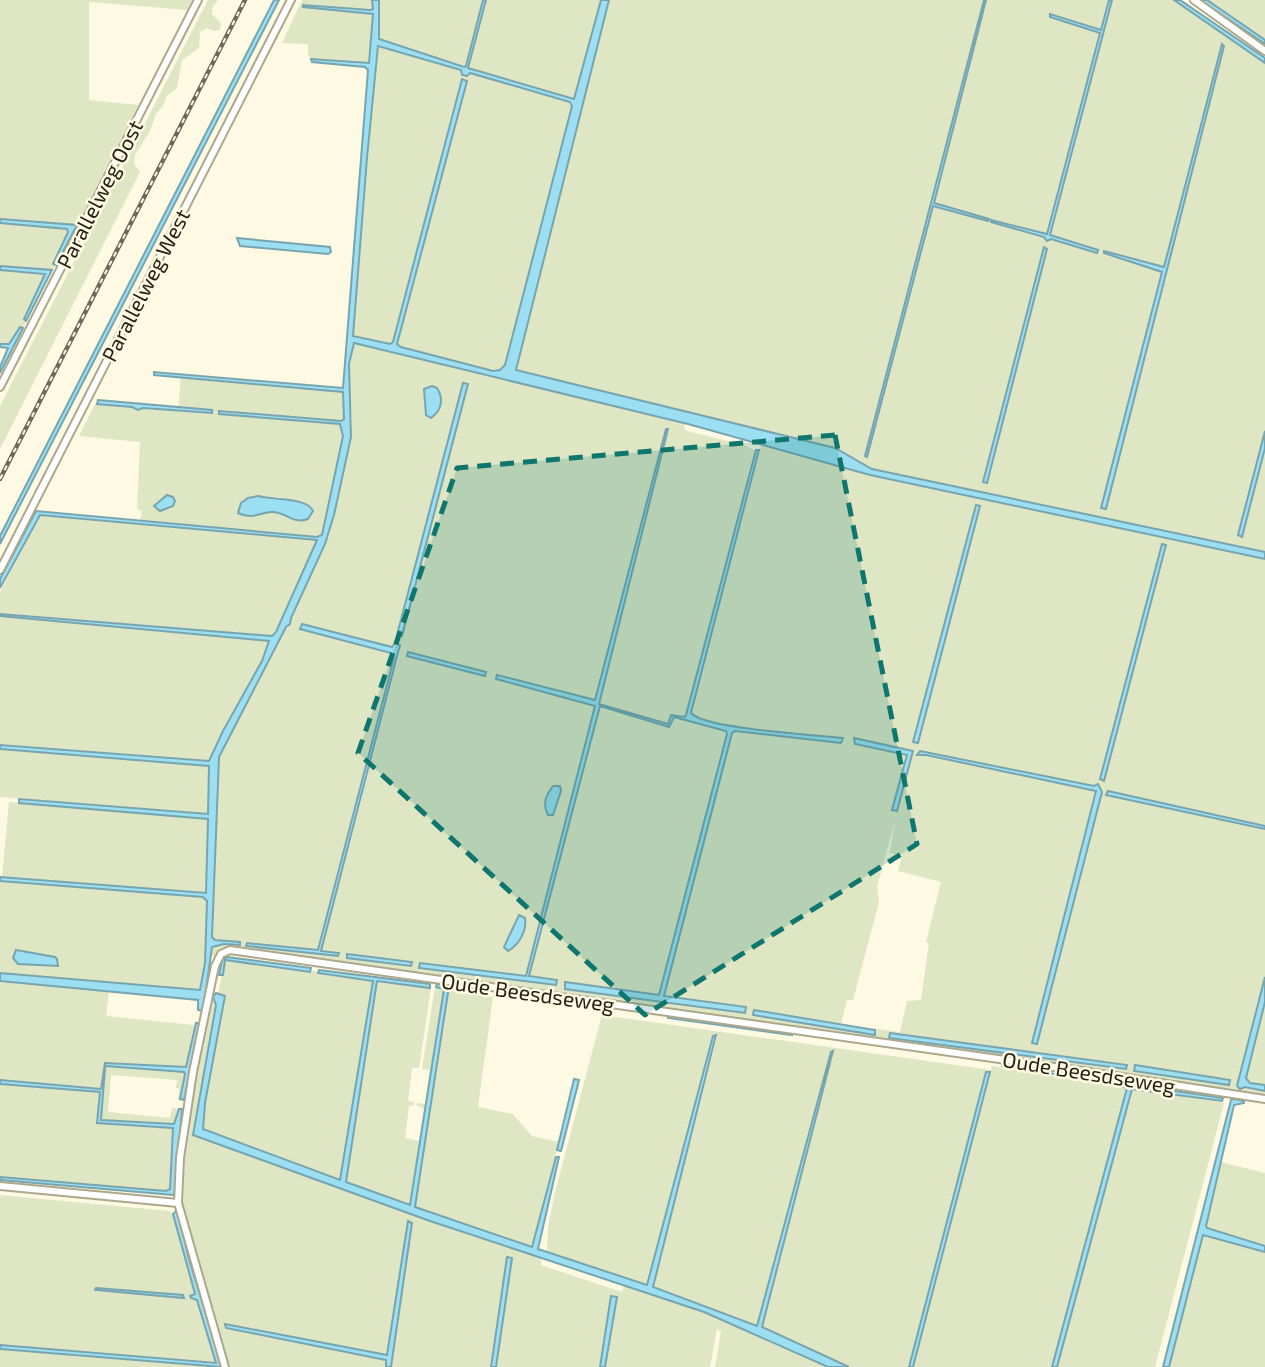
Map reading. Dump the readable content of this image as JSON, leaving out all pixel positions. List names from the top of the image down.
{
  "streets": {
    "street": ["Parallelweg Oost", "Parallelweg West", "Oude Beesdseweg"]
  }
}
